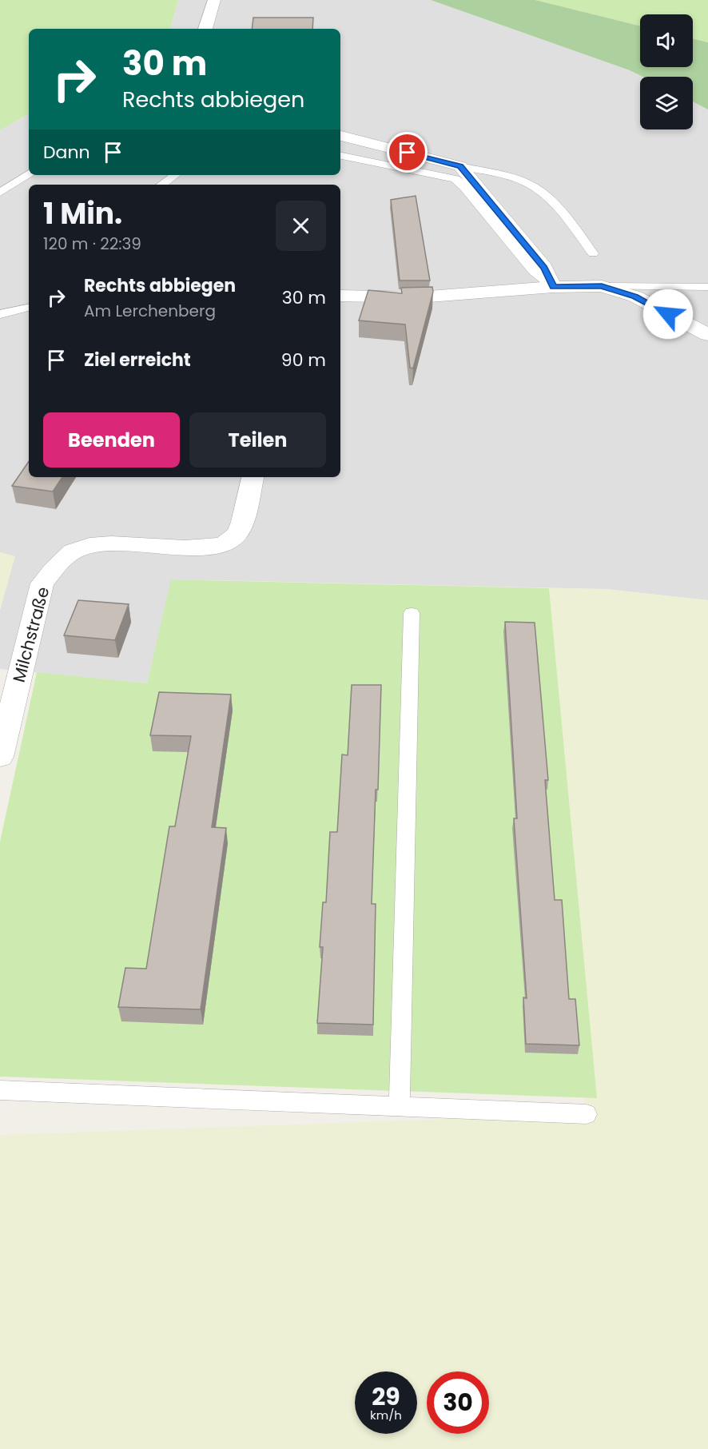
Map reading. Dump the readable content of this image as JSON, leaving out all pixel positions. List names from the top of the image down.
{
  "streets": {
    "street": ["Milchstraße"]
  },
  "page": {
    "turn": ["30 m", "Rechts abbiegen"],
    "then": "Dann",
    "heading": ["1 Min.", "120 m · 22:39"],
    "list": [
      {
        "name": "Rechts abbiegen",
        "note": "Am Lerchenberg",
        "value": "30 m"
      },
      {
        "name": "Ziel erreicht",
        "value": "90 m"
      }
    ],
    "buttons": ["Beenden", "Teilen"],
    "speed": "29 km/h",
    "limit": "30"
  }
}
